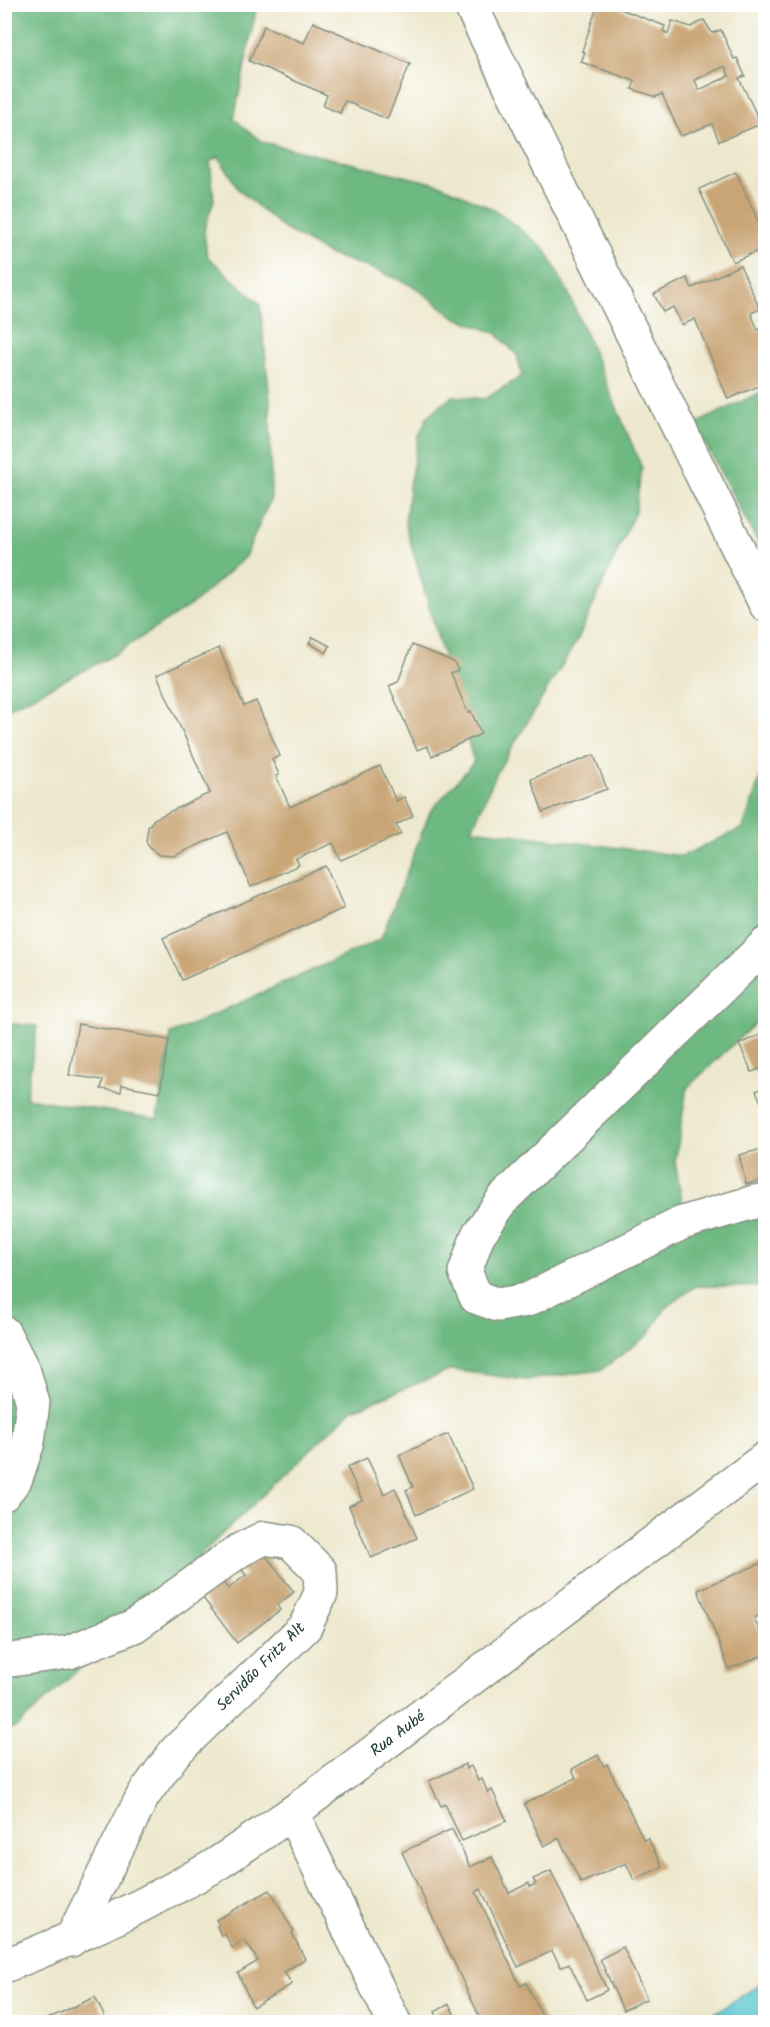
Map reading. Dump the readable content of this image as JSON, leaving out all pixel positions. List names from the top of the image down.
{
  "streets": {
    "street": ["Servidão Fritz Alt", "Rua Aubé"]
  },
  "crossings": [
    ["Servidão Fritz Alt", "Rua Aubé"]
  ]
}
